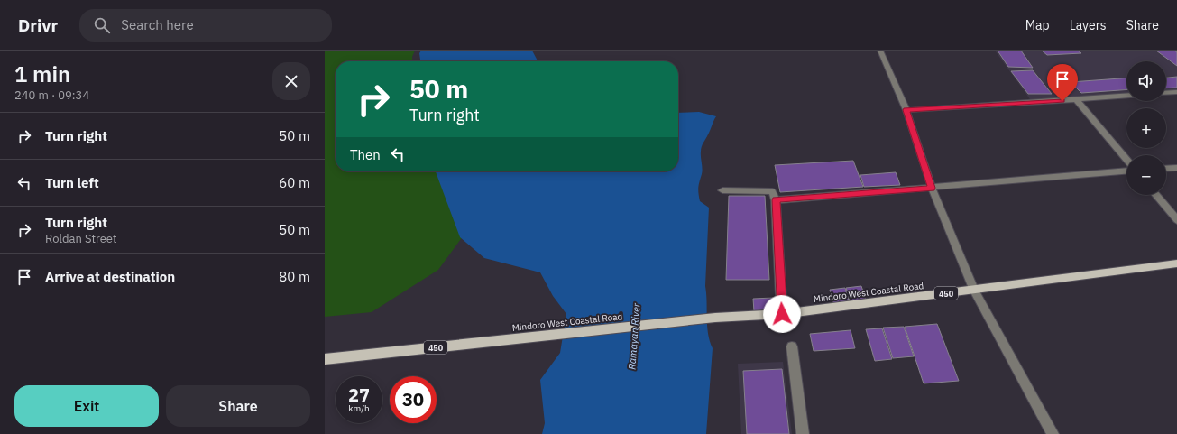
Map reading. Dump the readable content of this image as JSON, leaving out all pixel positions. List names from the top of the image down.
{
  "streets": {
    "main road": ["Mindoro West Coastal Road", "450"]
  },
  "water": ["Ramayan River"],
  "page": {
    "header": "Drivr",
    "search": "Search here",
    "nav": ["Map", "Layers", "Share"],
    "heading": ["1 min", "240 m · 09:34"],
    "map_buttons": ["+", "−"],
    "turn": ["50 m", "Turn right"],
    "list": [
      {
        "name": "Turn right",
        "value": "50 m"
      },
      {
        "name": "Turn left",
        "value": "60 m"
      },
      {
        "name": "Turn right",
        "note": "Roldan Street",
        "value": "50 m"
      },
      {
        "name": "Arrive at destination",
        "value": "80 m"
      }
    ],
    "then": "Then",
    "speed": "27 km/h",
    "limit": "30",
    "buttons": ["Exit", "Share"]
  }
}
